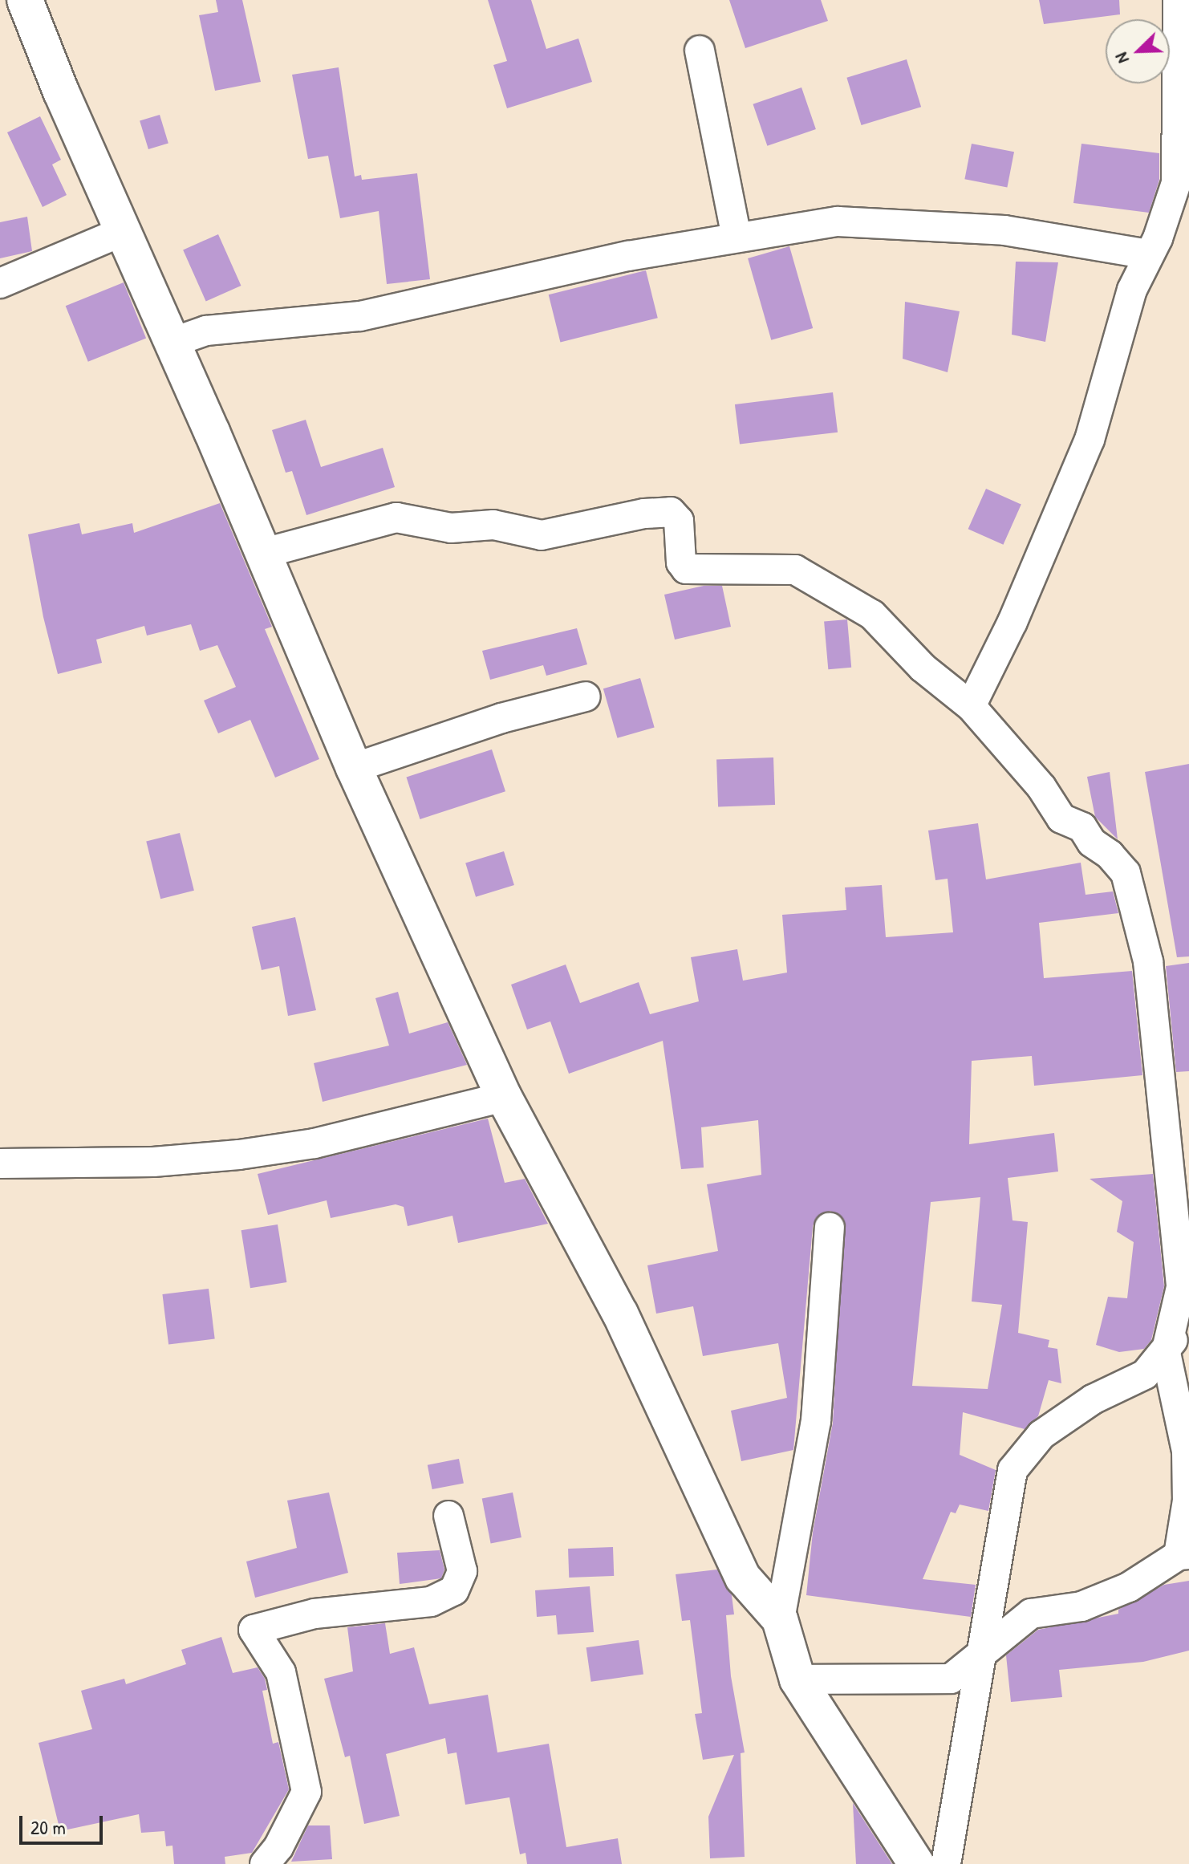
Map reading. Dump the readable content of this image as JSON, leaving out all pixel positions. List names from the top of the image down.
{
  "scale_bar": "20 m",
  "north": "bottom left"
}
